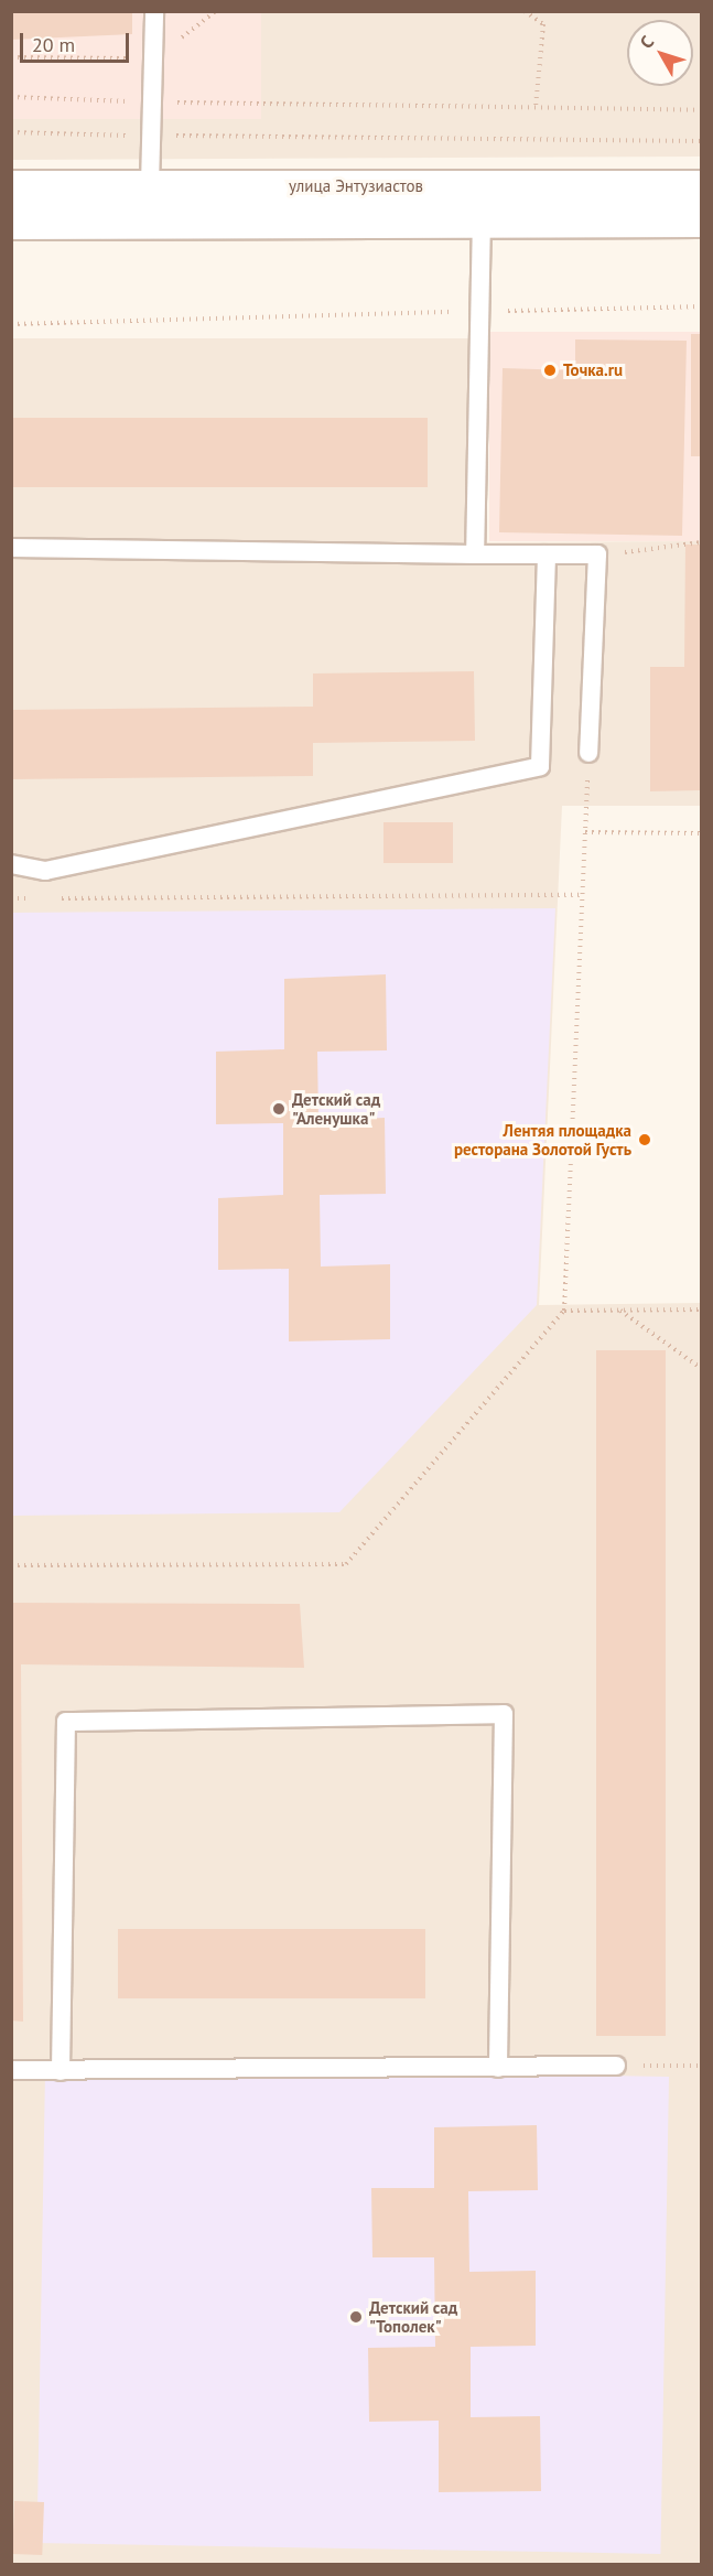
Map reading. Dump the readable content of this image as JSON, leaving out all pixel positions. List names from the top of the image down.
{
  "streets": {
    "street": ["улица Энтузиастов"]
  },
  "places": [
    "Точка.ru",
    "Детский сад \"Аленушка\"",
    "Лентяя площадка ресторана Золотой Густь",
    "Детский сад \"Тополек\""
  ],
  "scale_bar": "20 m",
  "north": "top left"
}
